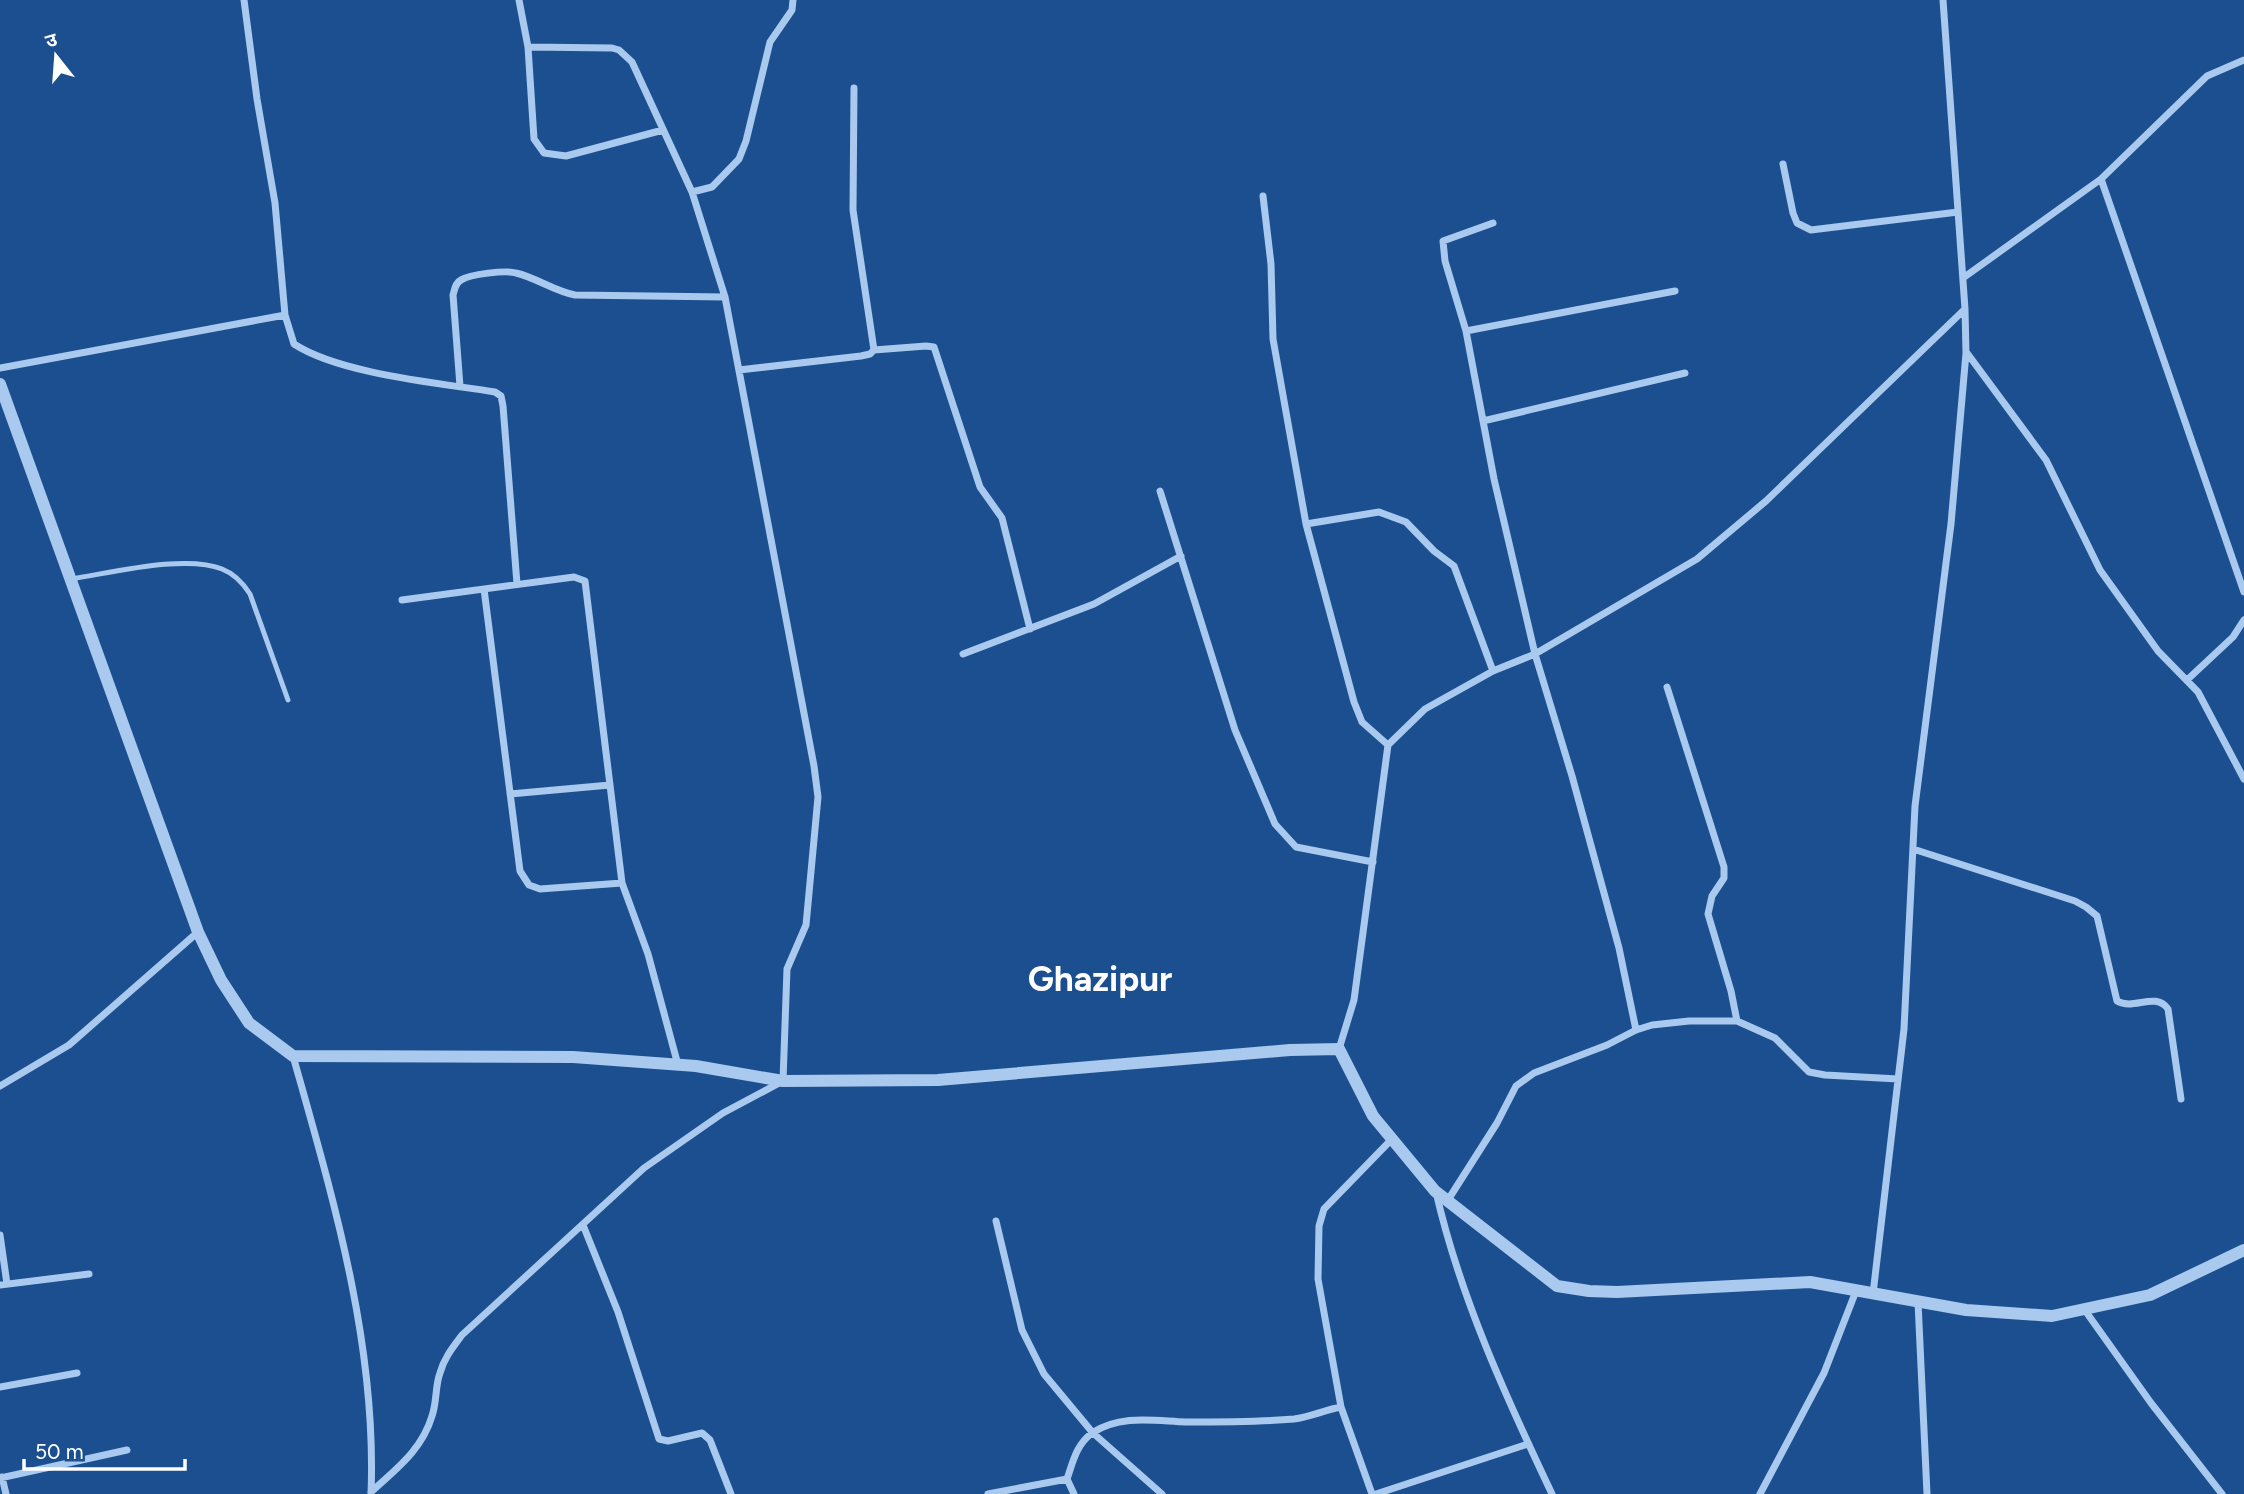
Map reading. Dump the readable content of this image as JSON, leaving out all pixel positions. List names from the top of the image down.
{
  "districts": ["Ghazipur"],
  "scale_bar": "50 m",
  "north": "top"
}
